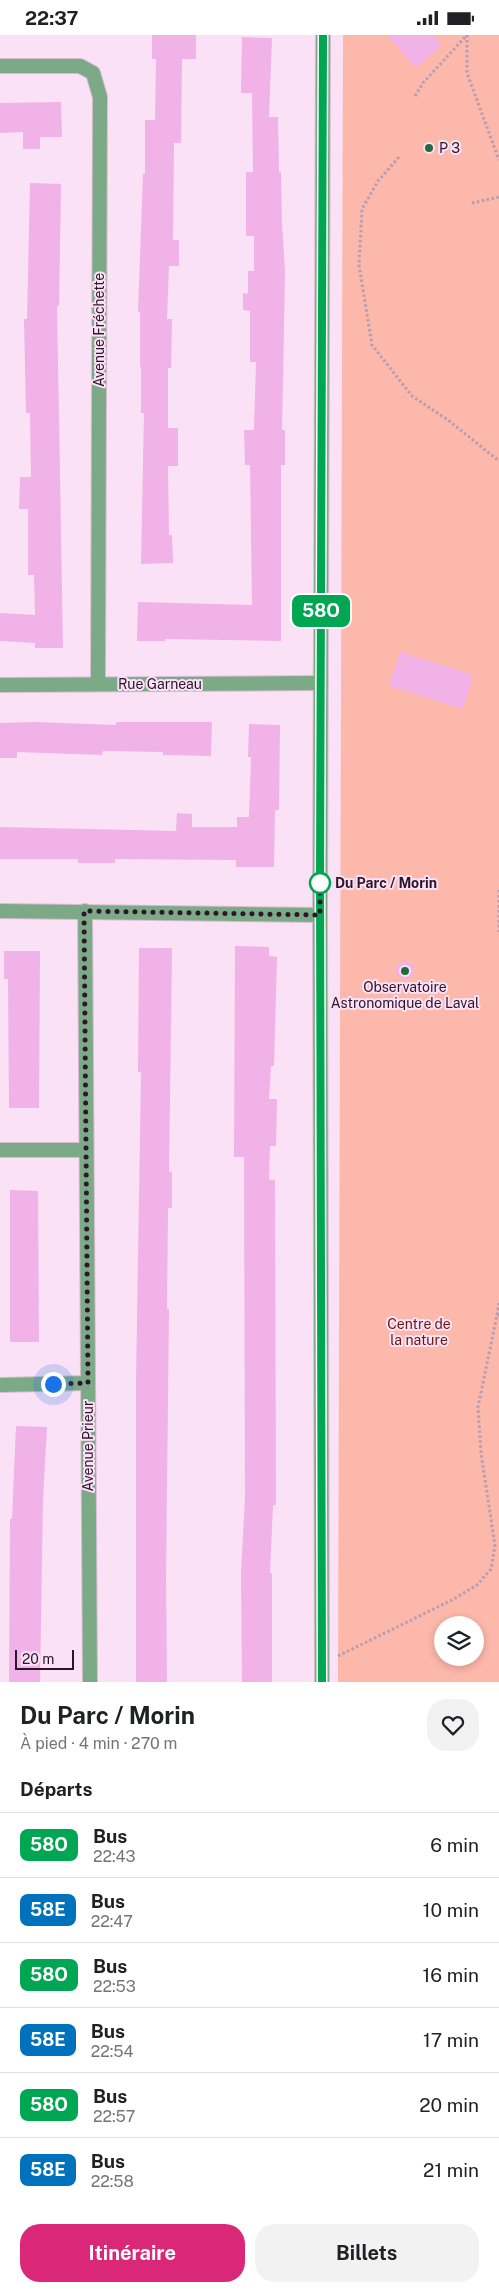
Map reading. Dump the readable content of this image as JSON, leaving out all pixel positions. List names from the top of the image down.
{
  "streets": {
    "street": ["Avenue Fréchette", "Rue Garneau", "Avenue Prieur"]
  },
  "crossings": [
    ["Avenue Fréchette", "Rue Garneau"]
  ],
  "parks": ["Centre de la nature"],
  "places": ["P 3", "Du Parc / Morin", "Observatoire Astronomique de Laval"],
  "lines": ["bus line 58O"],
  "scale_bar": "20 m",
  "page": {
    "status": "22:37",
    "on_map": "58O",
    "scale": "20 m",
    "heading": [
      ["Du Parc / Morin", "À pied · 4 min · 270 m"],
      "Départs"
    ],
    "list": [
      {
        "mark": "58O",
        "name": "Bus",
        "note": "22:43",
        "value": "6 min"
      },
      {
        "mark": "58E",
        "name": "Bus",
        "note": "22:47",
        "value": "10 min"
      },
      {
        "mark": "58O",
        "name": "Bus",
        "note": "22:53",
        "value": "16 min"
      },
      {
        "mark": "58E",
        "name": "Bus",
        "note": "22:54",
        "value": "17 min"
      },
      {
        "mark": "58O",
        "name": "Bus",
        "note": "22:57",
        "value": "20 min"
      },
      {
        "mark": "58E",
        "name": "Bus",
        "note": "22:58",
        "value": "21 min"
      }
    ],
    "buttons": ["Itinéraire", "Billets"]
  }
}
